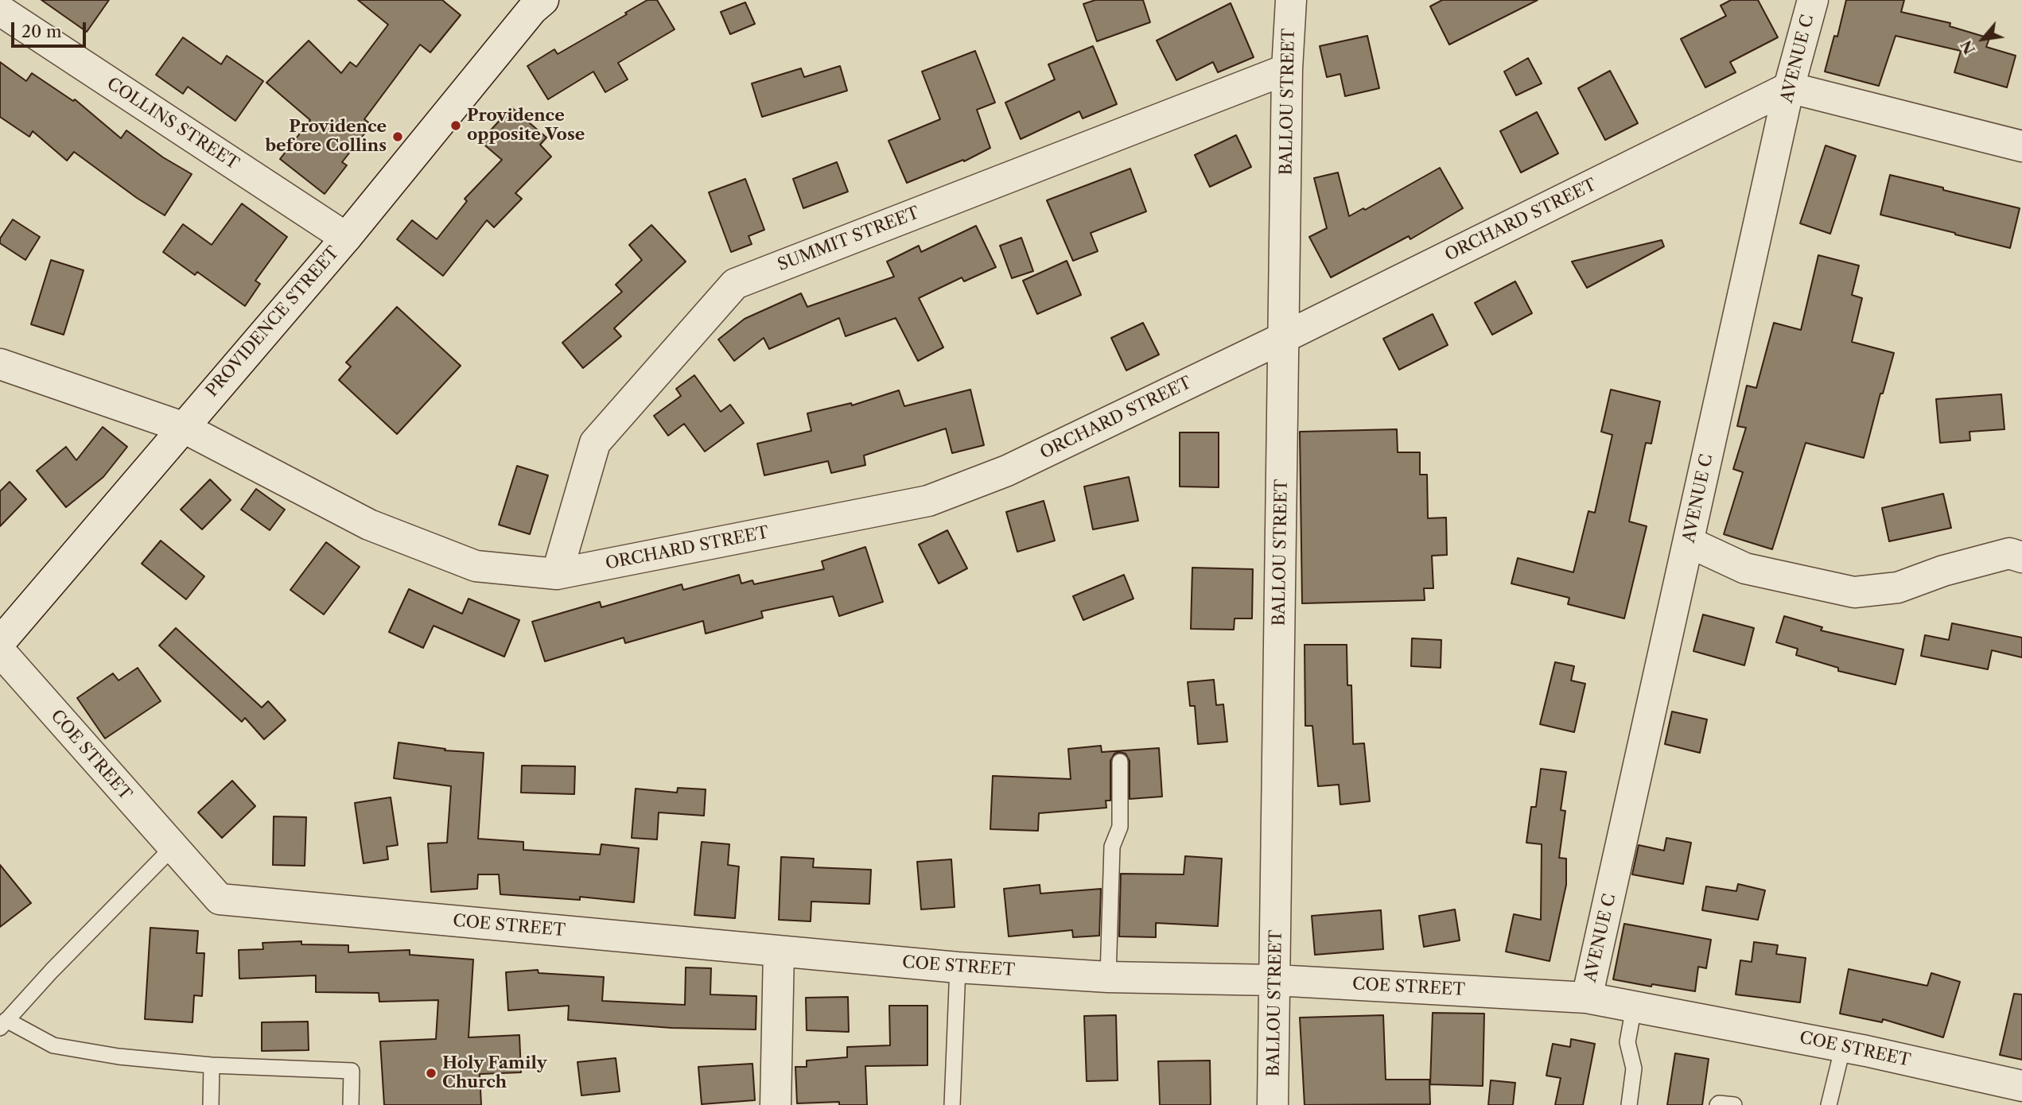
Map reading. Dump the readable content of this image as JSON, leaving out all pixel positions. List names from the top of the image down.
{
  "streets": {
    "street": [
      "AVENUE C",
      "BALLOU STREET",
      "COLLINS STREET",
      "ORCHARD STREET",
      "SUMMIT STREET",
      "PROVIDENCE STREET",
      "COE STREET"
    ]
  },
  "crossings": [
    ["AVENUE C", "ORCHARD STREET"],
    ["AVENUE C", "COE STREET"],
    ["BALLOU STREET", "ORCHARD STREET"],
    ["BALLOU STREET", "SUMMIT STREET"],
    ["BALLOU STREET", "COE STREET"],
    ["COLLINS STREET", "PROVIDENCE STREET"],
    ["ORCHARD STREET", "SUMMIT STREET"],
    ["ORCHARD STREET", "PROVIDENCE STREET"]
  ],
  "places": ["Providence opposite Vose", "Providence before Collins", "Holy Family Church"],
  "scale_bar": "20 m",
  "north": "bottom left"
}
